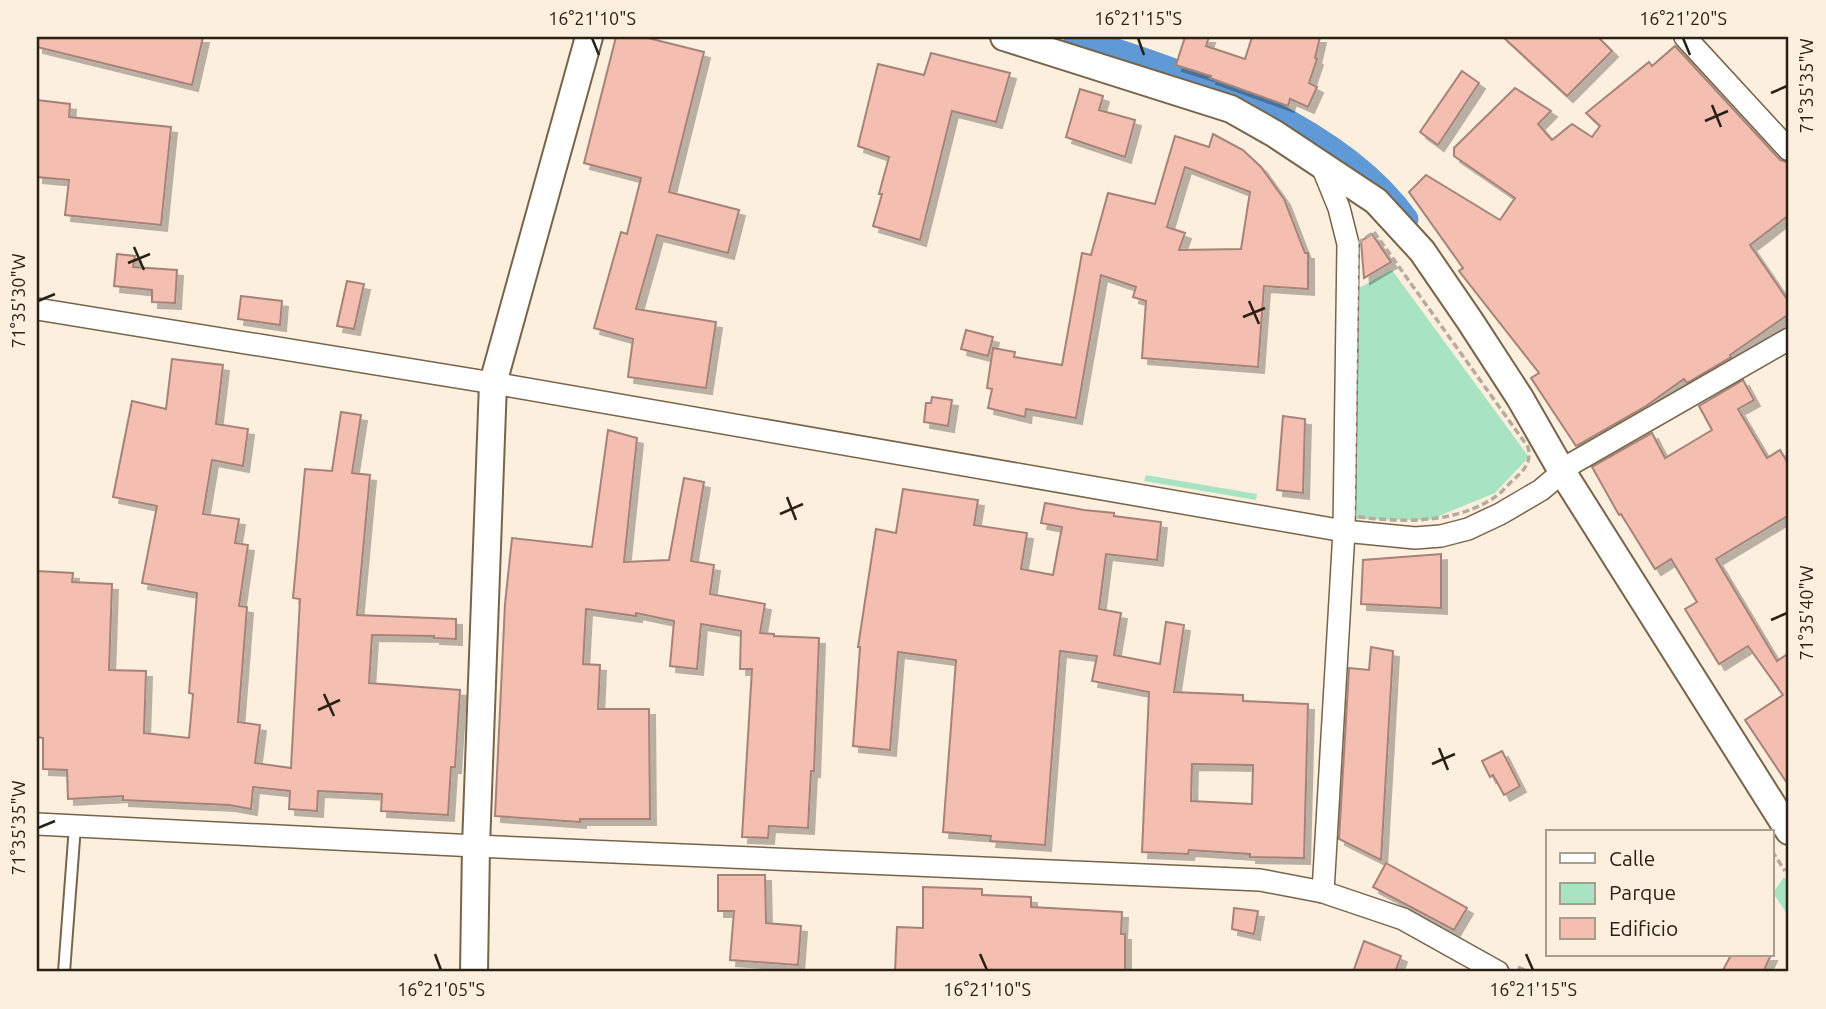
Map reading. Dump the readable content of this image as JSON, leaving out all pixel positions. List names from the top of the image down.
{
  "legend": ["Calle", "Parque", "Edificio"],
  "coordinates": [
    "16°21'10\"S",
    "16°21'15\"S",
    "16°21'20\"S",
    "71°35'35\"W",
    "71°35'30\"W",
    "71°35'40\"W",
    "16°21'05\"S"
  ]
}
